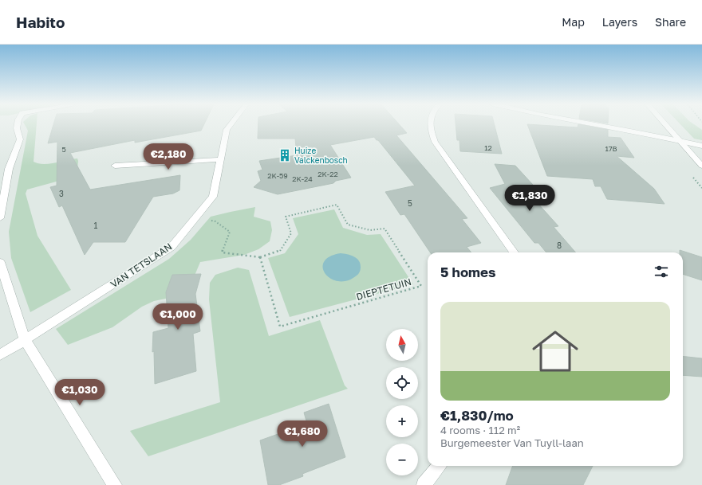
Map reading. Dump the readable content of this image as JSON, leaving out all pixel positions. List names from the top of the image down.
{
  "streets": {
    "street": ["VAN TETSLAAN"],
    "path": ["DIEPTETUIN"]
  },
  "crossings": [
    ["VAN TETSLAAN", "DIEPTETUIN"]
  ],
  "places": {
    "building": ["Huize Valckenbosch"]
  },
  "house_numbers": [
    "12",
    "17B",
    "5",
    "2K-22",
    "2K-59",
    "2K-24",
    "3",
    "5",
    "1",
    "8"
  ],
  "north": "top",
  "page": {
    "header": "Habito",
    "nav": ["Map", "Layers", "Share"],
    "price": [
      "€2,180",
      "€1,830",
      "€1,000",
      "€1,030",
      "€1,680"
    ],
    "heading": "5 homes",
    "list": [
      {
        "name": "€1,830/mo",
        "note": "4 rooms · 112 m² · Burgemeester Van Tuyll-laan"
      }
    ],
    "map_buttons": ["+", "−"]
  }
}
